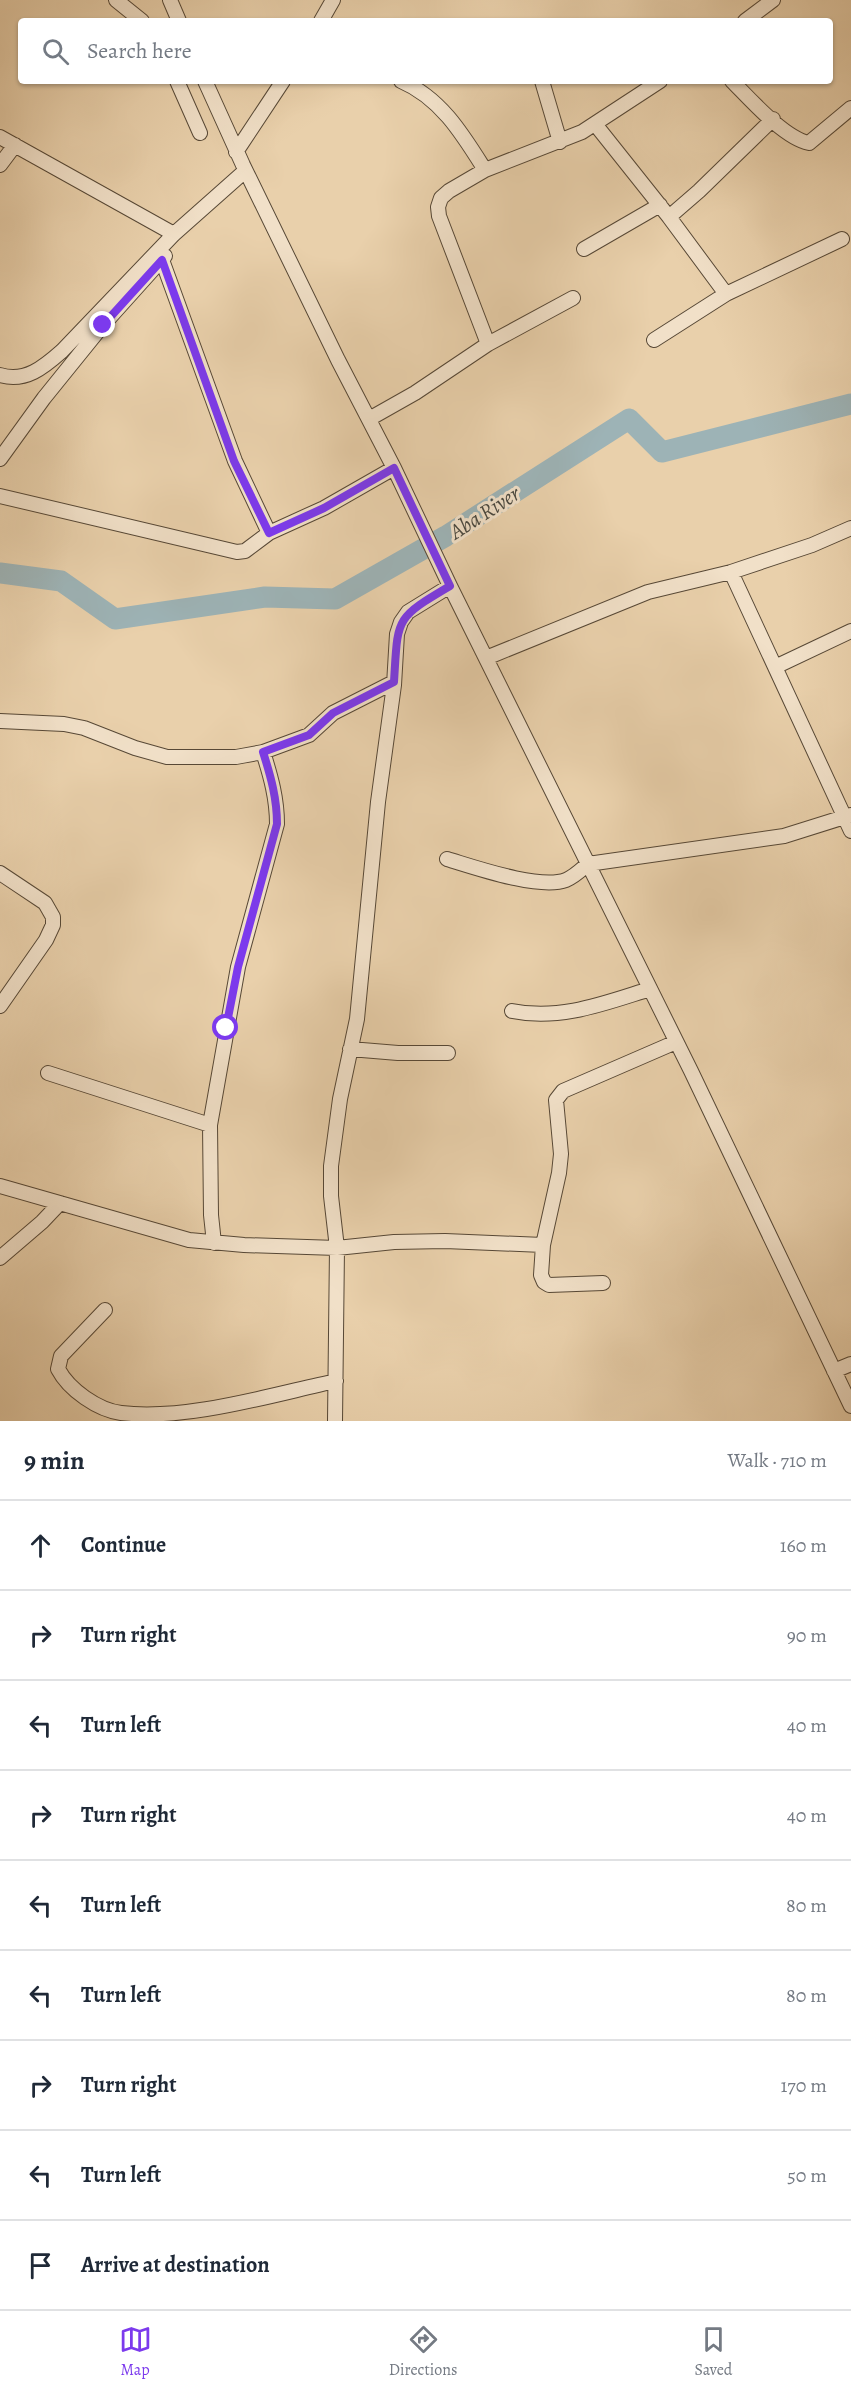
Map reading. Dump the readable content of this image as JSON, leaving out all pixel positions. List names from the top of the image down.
{
  "water": ["Aba River"],
  "page": {
    "search": "Search here",
    "heading": ["9 min", "Walk · 710 m"],
    "list": [
      ["Continue", "160 m"],
      ["Turn right", "90 m"],
      ["Turn left", "40 m"],
      ["Turn right", "40 m"],
      ["Turn left", "80 m"],
      ["Turn left", "80 m"],
      ["Turn right", "170 m"],
      ["Turn left", "50 m"],
      "Arrive at destination"
    ],
    "nav": ["Map", "Directions", "Saved"]
  }
}
